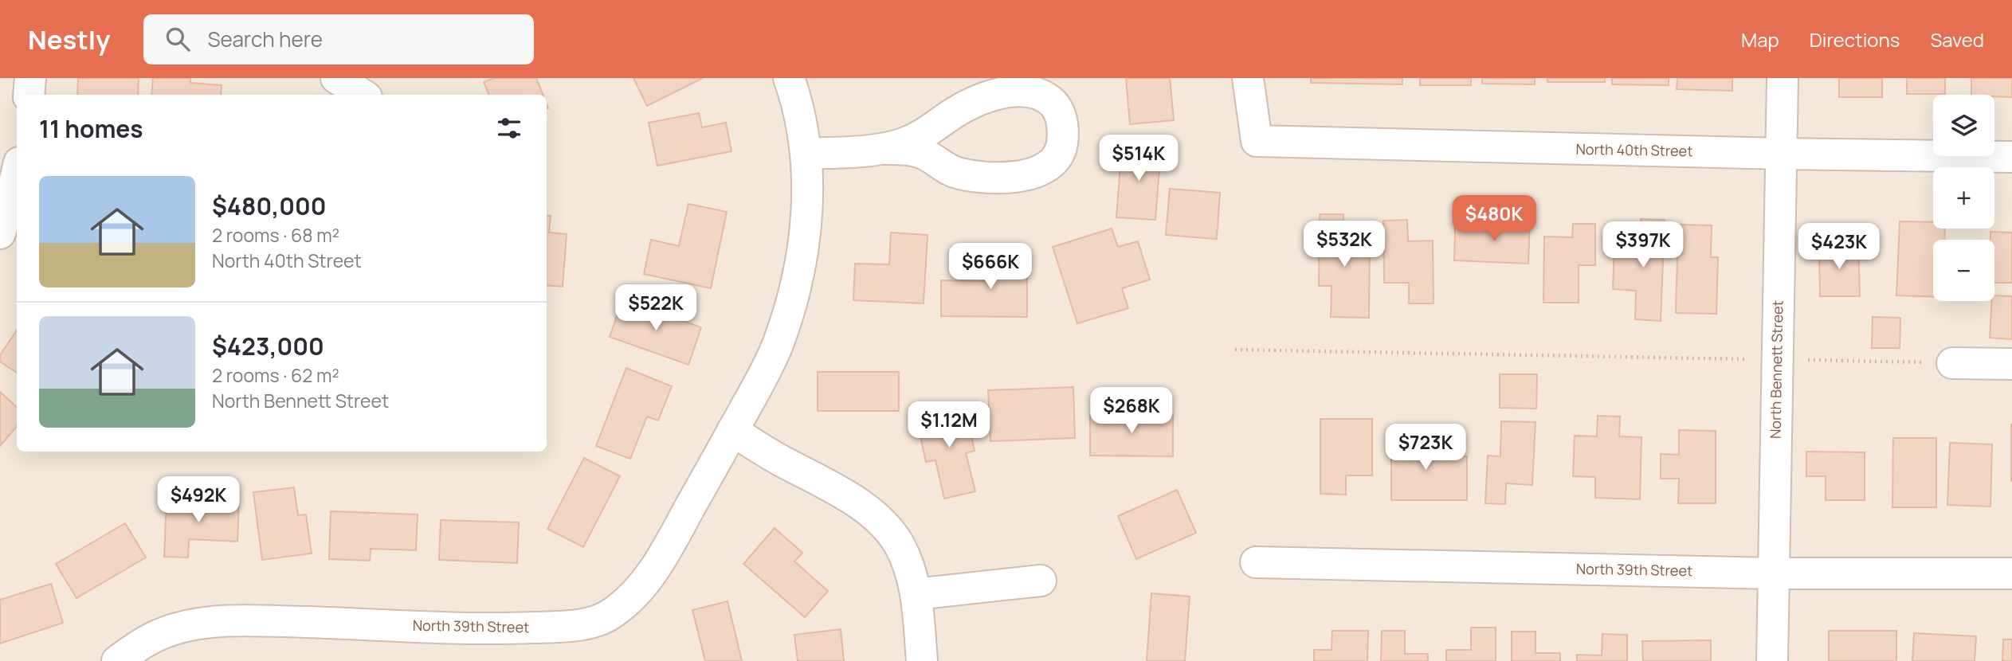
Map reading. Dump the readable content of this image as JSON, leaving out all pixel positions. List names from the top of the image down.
{
  "streets": {
    "street": ["North 40th Street", "North Bennett Street", "North 39th Street"]
  },
  "crossings": [
    ["North 40th Street", "North Bennett Street"],
    ["North Bennett Street", "North 39th Street"]
  ],
  "page": {
    "header": "Nestly",
    "search": "Search here",
    "nav": ["Map", "Directions", "Saved"],
    "map_buttons": ["+", "−"],
    "heading": "11 homes",
    "price": [
      "$514K",
      "$480K",
      "$532K",
      "$397K",
      "$423K",
      "$666K",
      "$522K",
      "$268K",
      "$1.12M",
      "$723K",
      "$492K"
    ],
    "list": [
      {
        "name": "$480,000",
        "note": "2 rooms · 68 m² · North 40th Street"
      },
      {
        "name": "$423,000",
        "note": "2 rooms · 62 m² · North Bennett Street"
      }
    ]
  }
}
